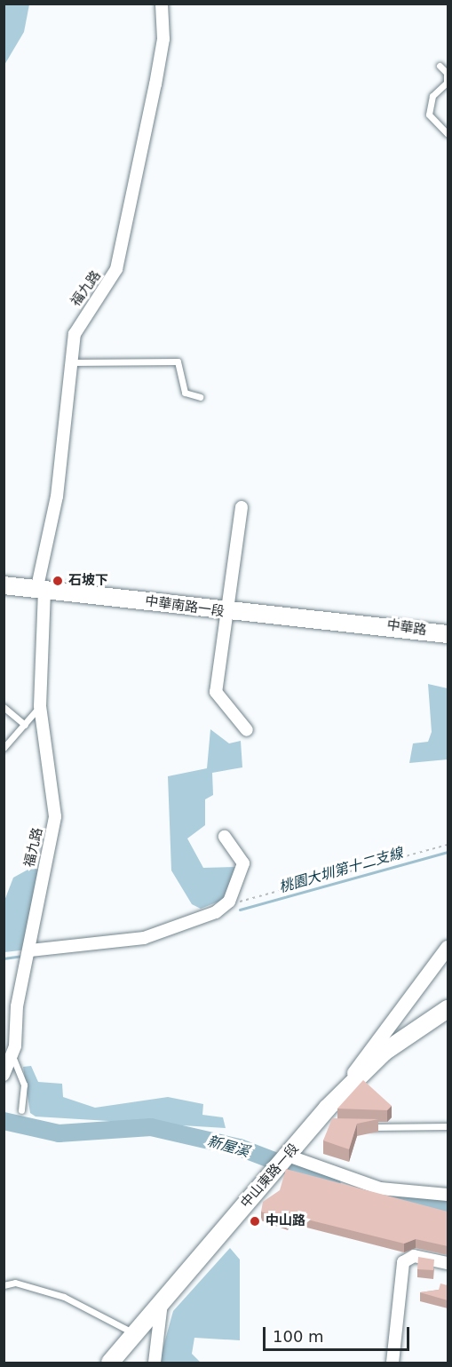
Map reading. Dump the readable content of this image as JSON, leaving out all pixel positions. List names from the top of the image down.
{
  "streets": {
    "main road": ["中華南路一段", "中華路", "中山東路一段"],
    "street": ["福九路"]
  },
  "crossings": [
    ["福九路", "中華南路一段"],
    ["中華南路一段", "中華路"]
  ],
  "water": ["桃園大圳第十二支線", "新屋溪"],
  "places": ["石坡下", "中山路"],
  "scale_bar": "100 m"
}
